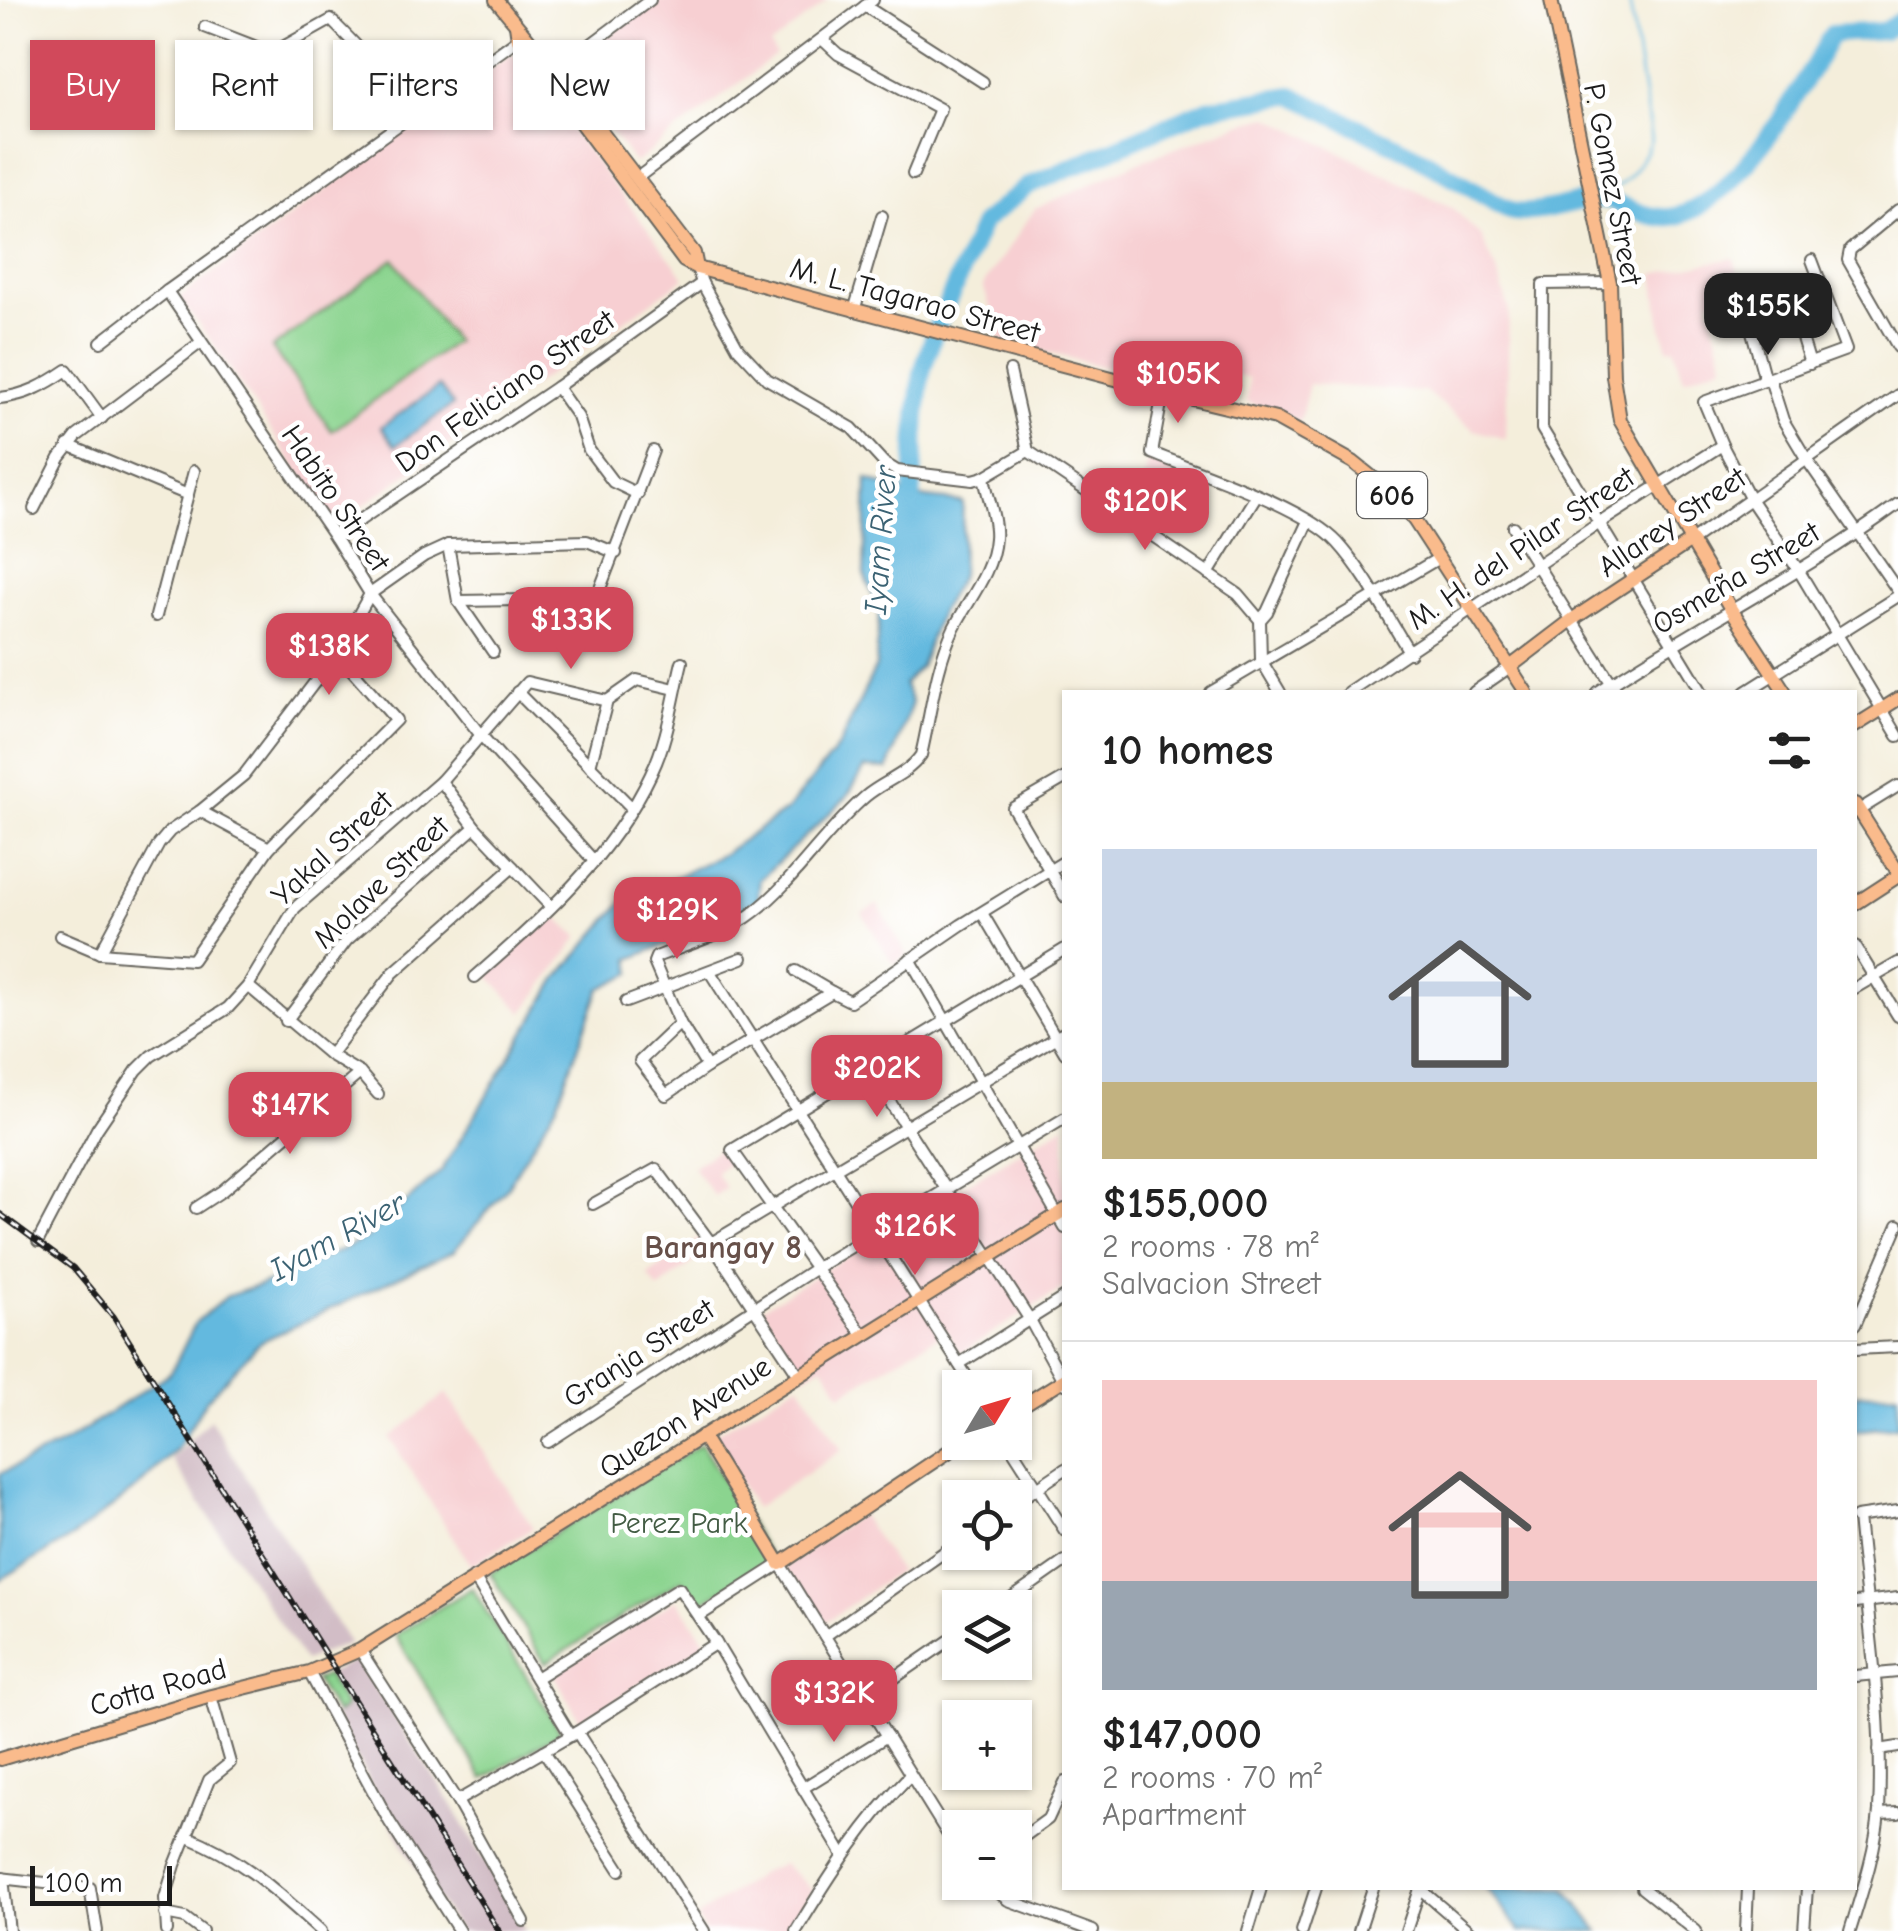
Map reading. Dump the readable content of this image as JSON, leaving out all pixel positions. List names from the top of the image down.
{
  "streets": {
    "main road": [
      "P. Gomez Street",
      "M. L. Tagarao Street",
      "606",
      "Allarey Street",
      "Quezon Avenue",
      "Cotta Road"
    ],
    "street": [
      "Don Feliciano Street",
      "Habito Street",
      "M. H. del Pilar Street",
      "Osmeña Street",
      "Yakal Street",
      "Molave Street",
      "Granja Street"
    ]
  },
  "crossings": [
    ["P. Gomez Street", "Allarey Street"],
    ["P. Gomez Street", "M. H. del Pilar Street"],
    ["P. Gomez Street", "Osmeña Street"],
    ["M. L. Tagarao Street", "Allarey Street"],
    ["M. L. Tagarao Street", "M. H. del Pilar Street"],
    ["Don Feliciano Street", "Habito Street"],
    ["Habito Street", "Yakal Street"],
    ["Quezon Avenue", "Cotta Road"]
  ],
  "districts": ["Barangay 8"],
  "water": ["Iyam River"],
  "parks": ["Perez Park"],
  "scale_bar": "100 m",
  "north": "top right",
  "page": {
    "chip": [
      "Buy",
      "Rent",
      "Filters",
      "New"
    ],
    "price": [
      "$155K",
      "$105K",
      "$120K",
      "$133K",
      "$138K",
      "$129K",
      "$202K",
      "$147K",
      "$126K",
      "$132K"
    ],
    "heading": "10 homes",
    "list": [
      {
        "name": "$155,000",
        "note": "2 rooms · 78 m² · Salvacion Street"
      },
      {
        "name": "$147,000",
        "note": "2 rooms · 70 m² · Apartment"
      }
    ],
    "map_buttons": ["+", "−"],
    "scale": "100 m"
  }
}
